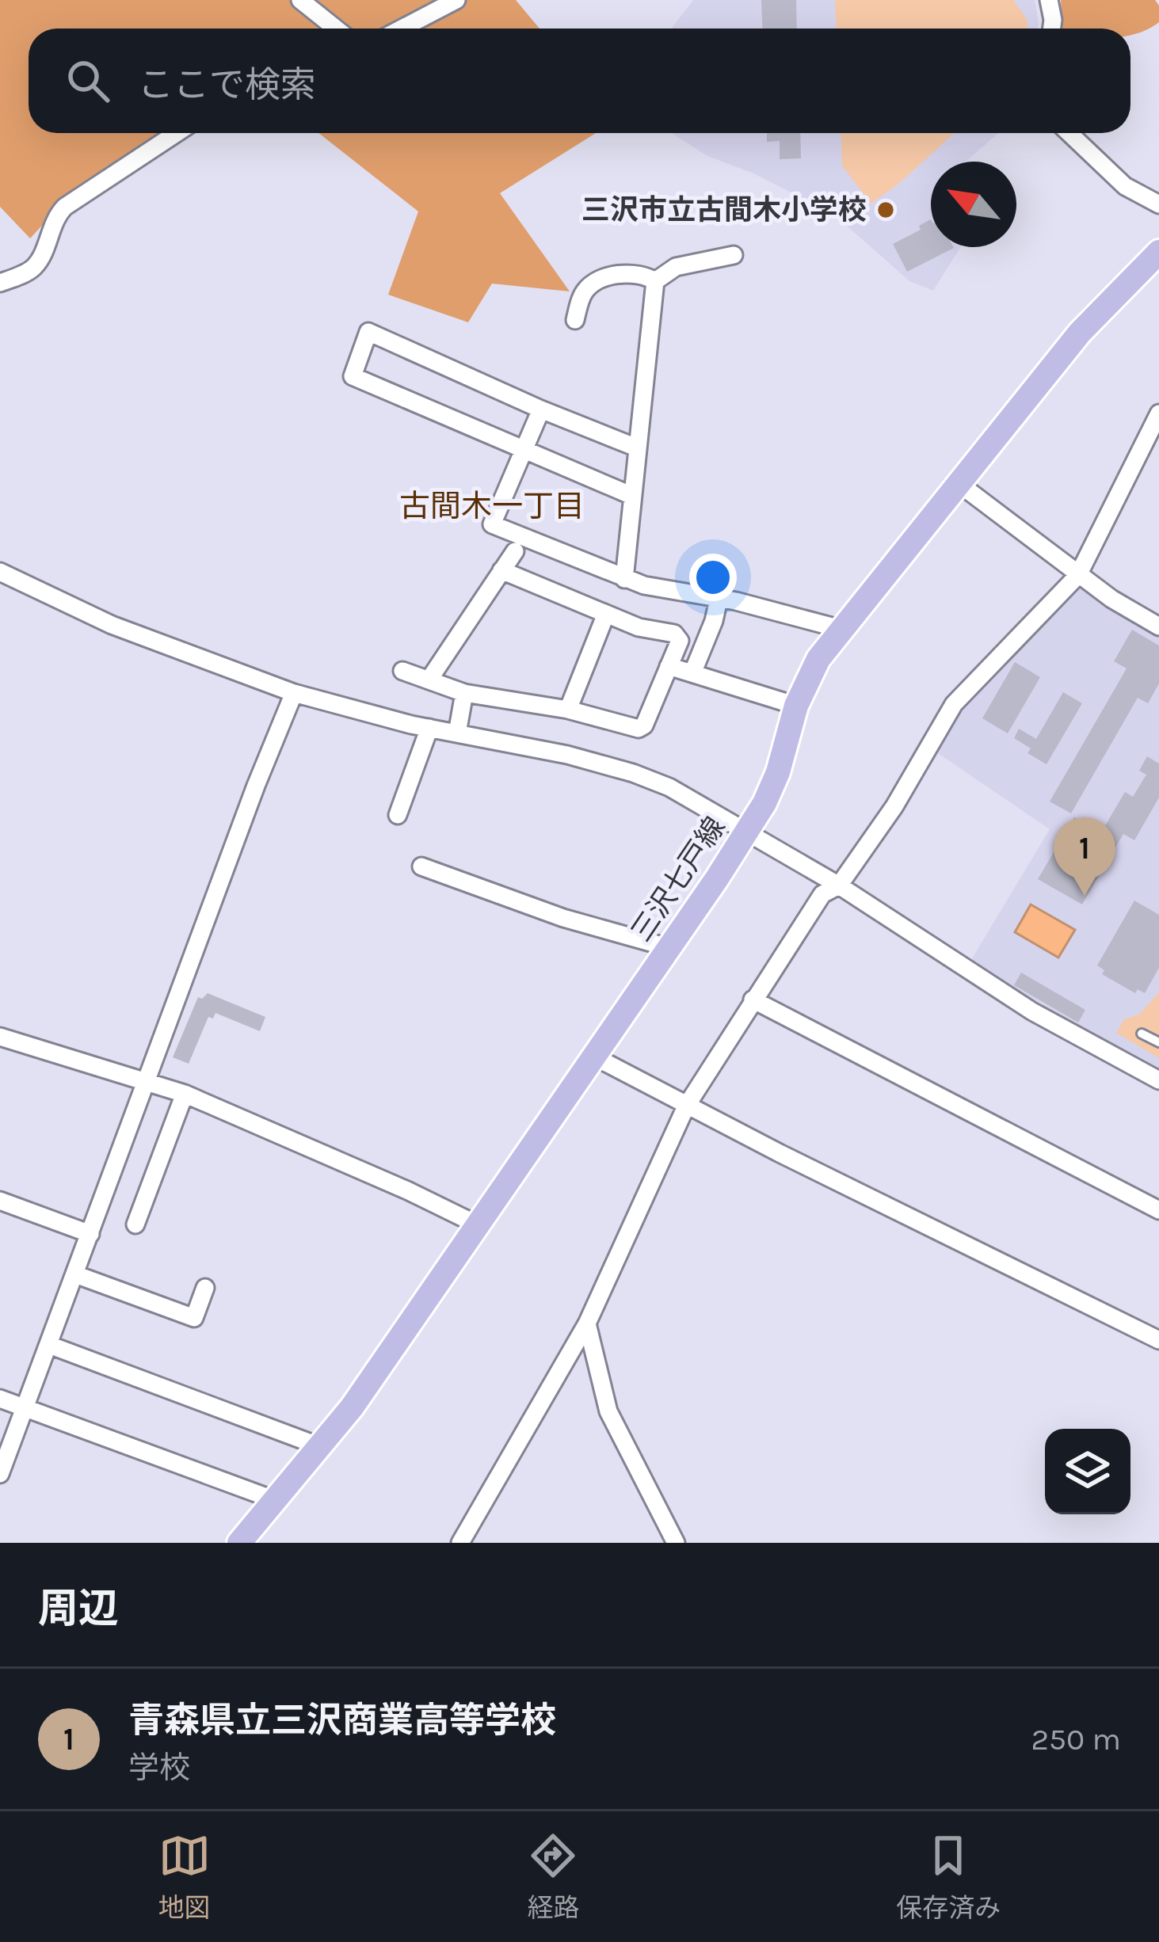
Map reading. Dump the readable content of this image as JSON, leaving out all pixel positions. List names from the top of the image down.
{
  "streets": {
    "main road": ["三沢七戸線"]
  },
  "districts": ["古間木一丁目"],
  "places": ["三沢市立古間木小学校"],
  "north": "top left",
  "page": {
    "search": "ここで検索",
    "pins": "1",
    "heading": "周辺",
    "list": [
      {
        "mark": "1",
        "name": "青森県立三沢商業高等学校",
        "note": "学校",
        "value": "250 m"
      }
    ],
    "nav": ["地図", "経路", "保存済み"]
  }
}
